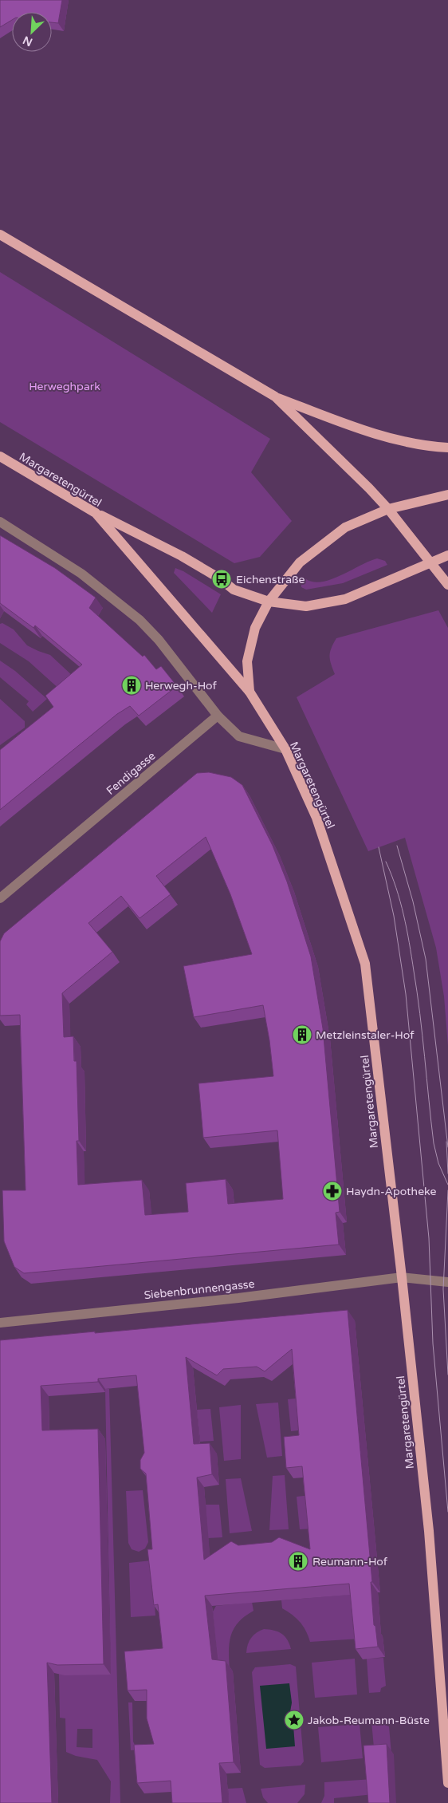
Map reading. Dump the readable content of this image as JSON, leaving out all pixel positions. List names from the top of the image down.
{
  "streets": {
    "main road": ["Margaretengürtel"],
    "street": ["Fendigasse", "Siebenbrunnengasse"]
  },
  "crossings": [
    ["Margaretengürtel", "Siebenbrunnengasse"]
  ],
  "parks": ["Herweghpark"],
  "places": {
    "bus stop": ["Eichenstraße"],
    "building": ["Herwegh-Hof", "Metzleinstaler-Hof", "Reumann-Hof"],
    "pharmacy": ["Haydn-Apotheke"],
    "place": ["Jakob-Reumann-Büste"]
  },
  "north": "bottom left"
}
